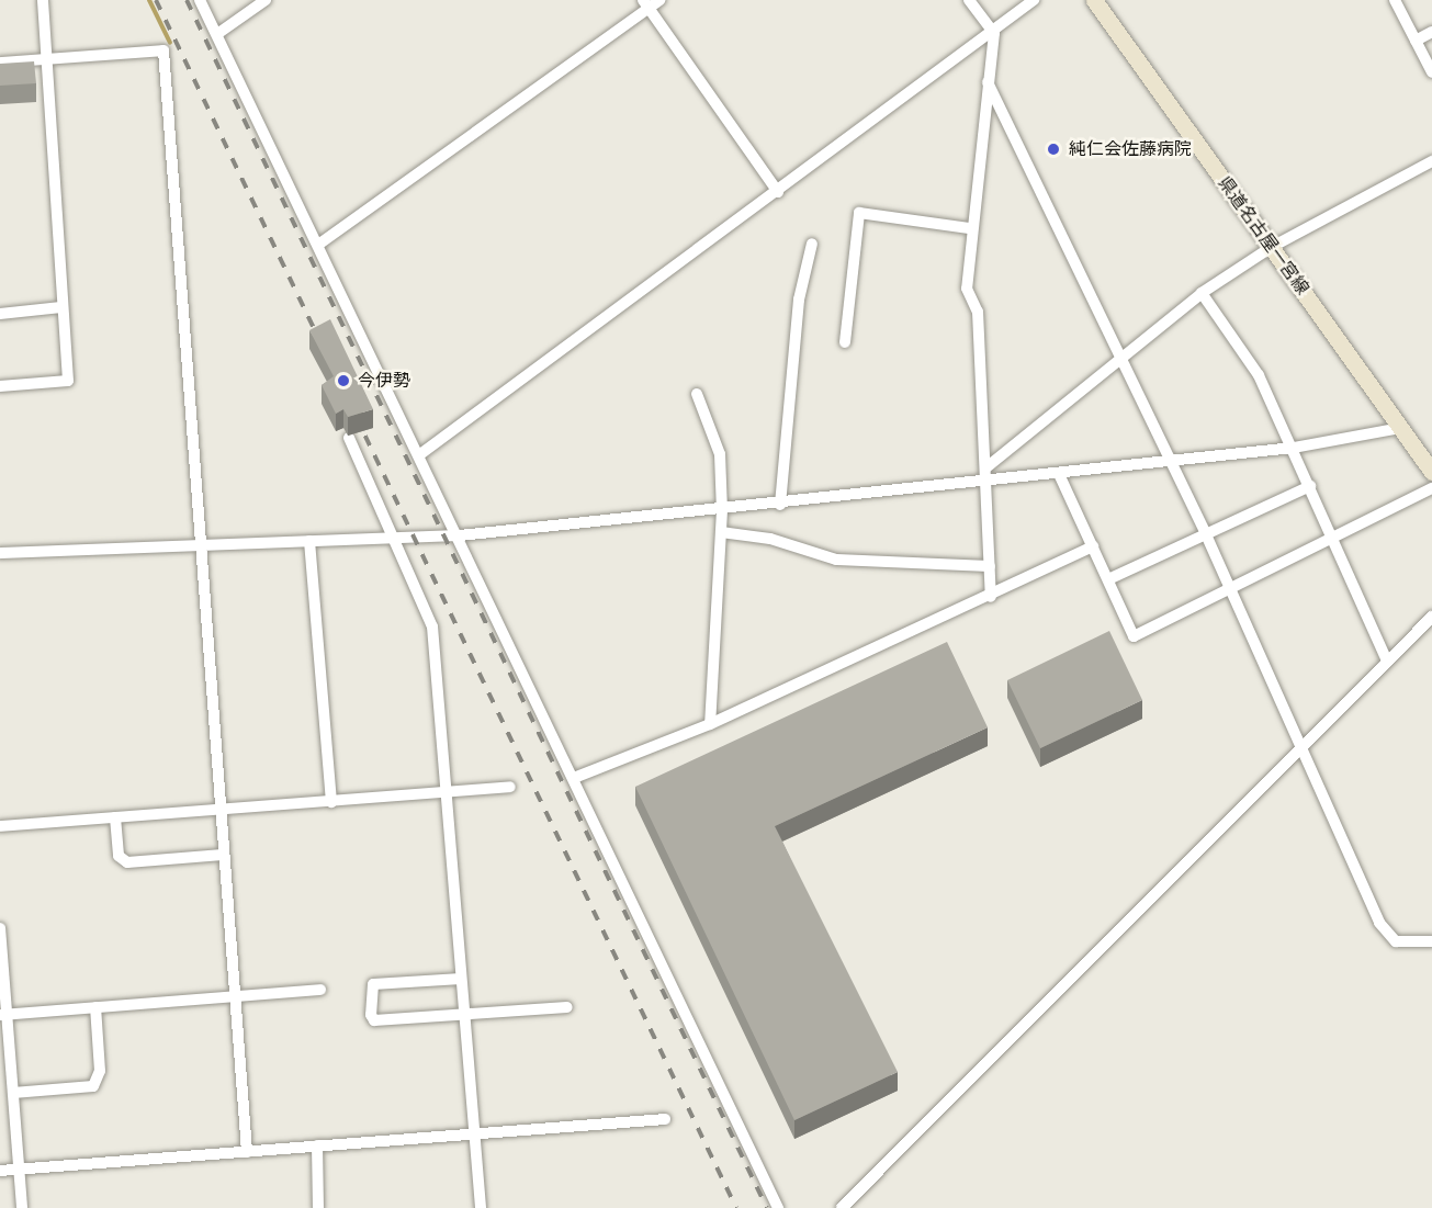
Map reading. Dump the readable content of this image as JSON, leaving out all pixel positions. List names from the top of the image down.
{
  "streets": {
    "main road": ["県道名古屋一宮線"]
  },
  "places": ["純仁会佐藤病院", "今伊勢"]
}
